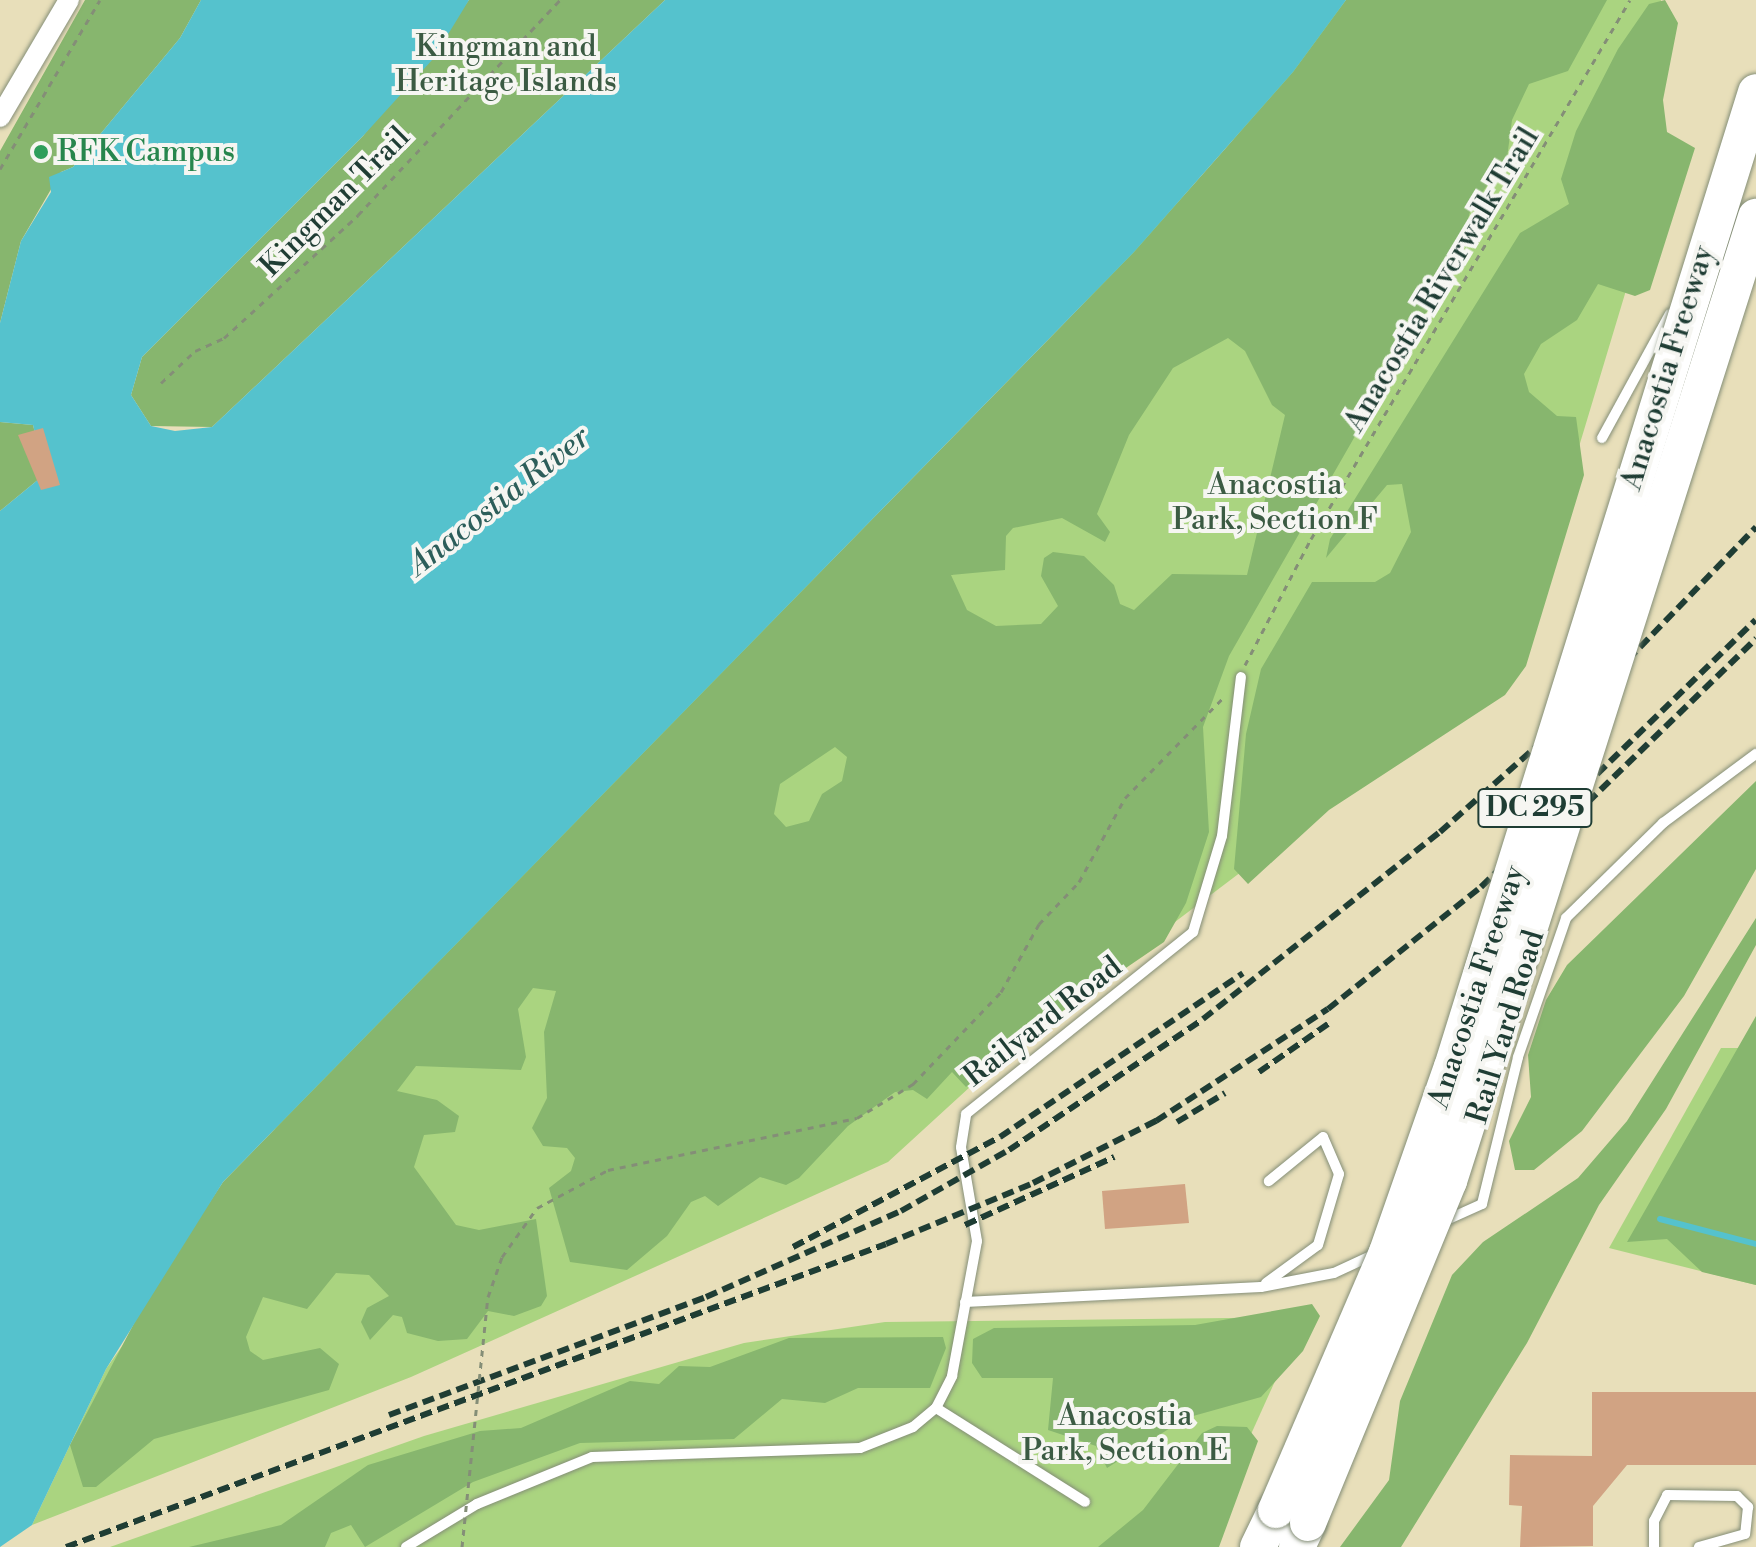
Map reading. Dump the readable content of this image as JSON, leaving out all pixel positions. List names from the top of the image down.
{
  "streets": {
    "highway": ["Anacostia Freeway", "DC 295"],
    "lane": ["Railyard Road", "Rail Yard Road"],
    "path": ["Kingman Trail", "Anacostia Riverwalk Trail"]
  },
  "crossings": [
    ["Anacostia Riverwalk Trail", "Railyard Road"],
    ["Railyard Road", "Rail Yard Road"]
  ],
  "water": ["Anacostia River"],
  "parks": ["Kingman and Heritage Islands", "Anacostia Park, Section F", "Anacostia Park, Section E"],
  "places": ["RFK Campus"]
}
